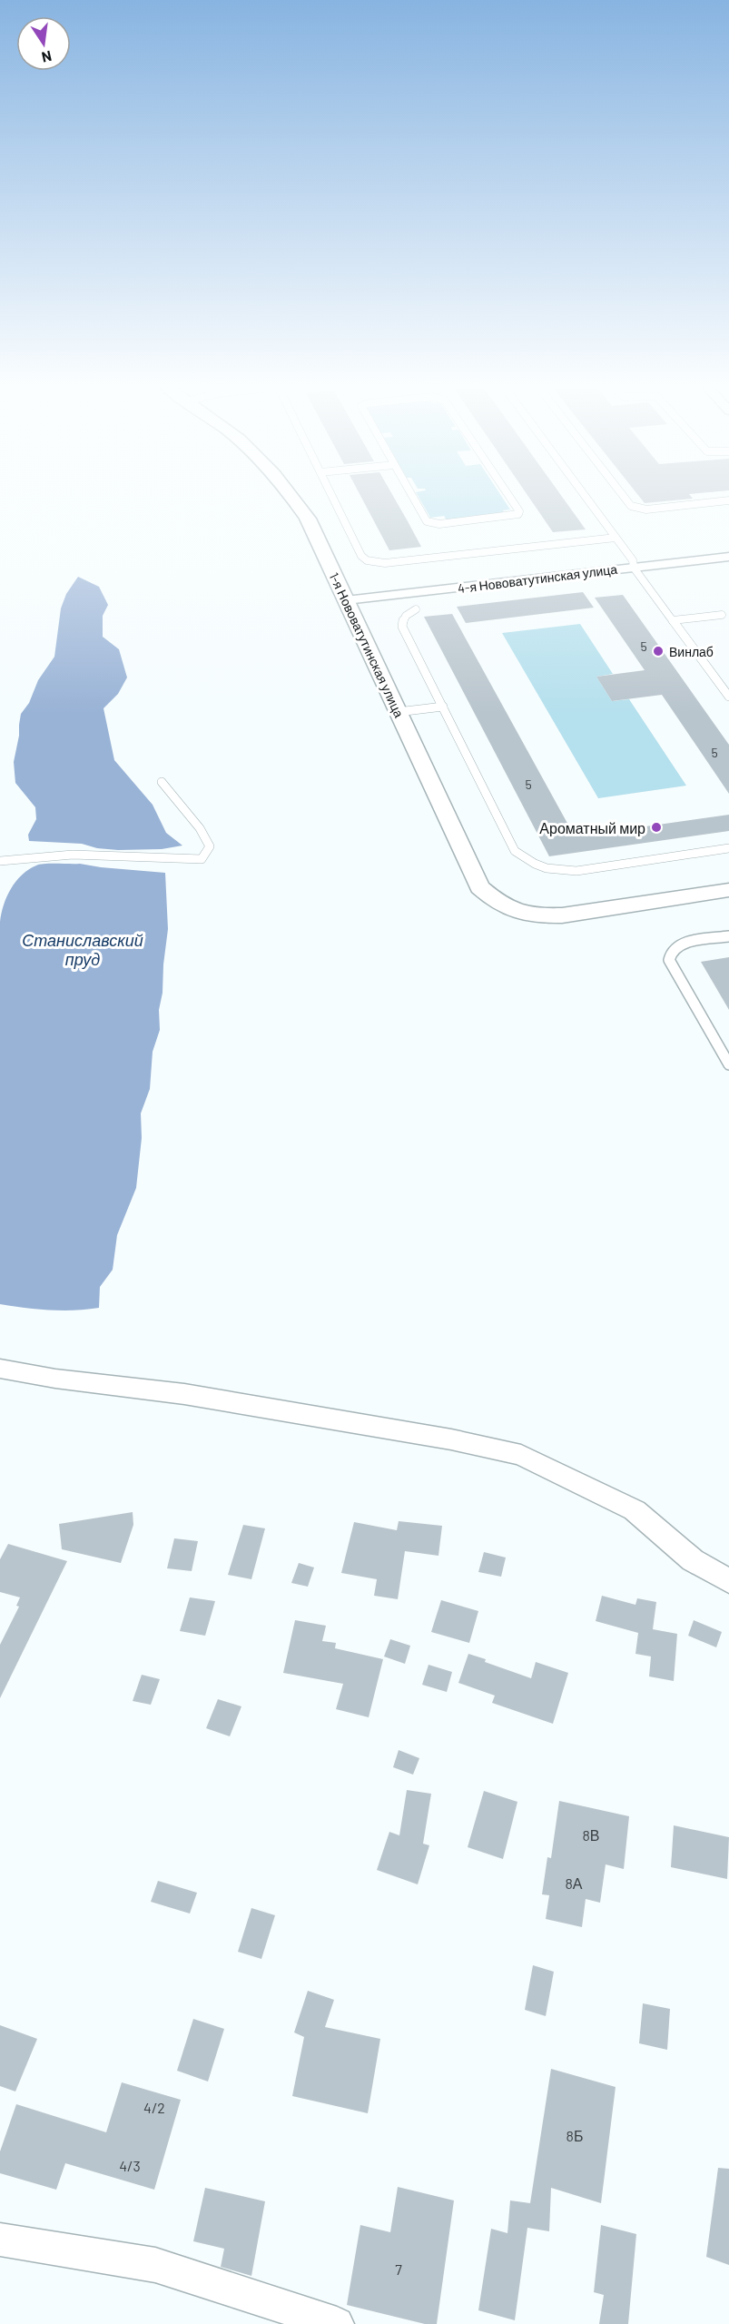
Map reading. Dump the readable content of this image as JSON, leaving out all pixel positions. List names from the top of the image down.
{
  "streets": {
    "street": ["4-я Нововатутинская улица", "1-я Нововатутинская улица"]
  },
  "crossings": [
    ["4-я Нововатутинская улица", "1-я Нововатутинская улица"]
  ],
  "water": ["Станиславский пруд"],
  "places": ["Винлаб", "Ароматный мир"],
  "house_numbers": [
    "5",
    "5",
    "5",
    "8В",
    "8А",
    "4/2",
    "8Б",
    "4/3",
    "7"
  ],
  "north": "bottom"
}
